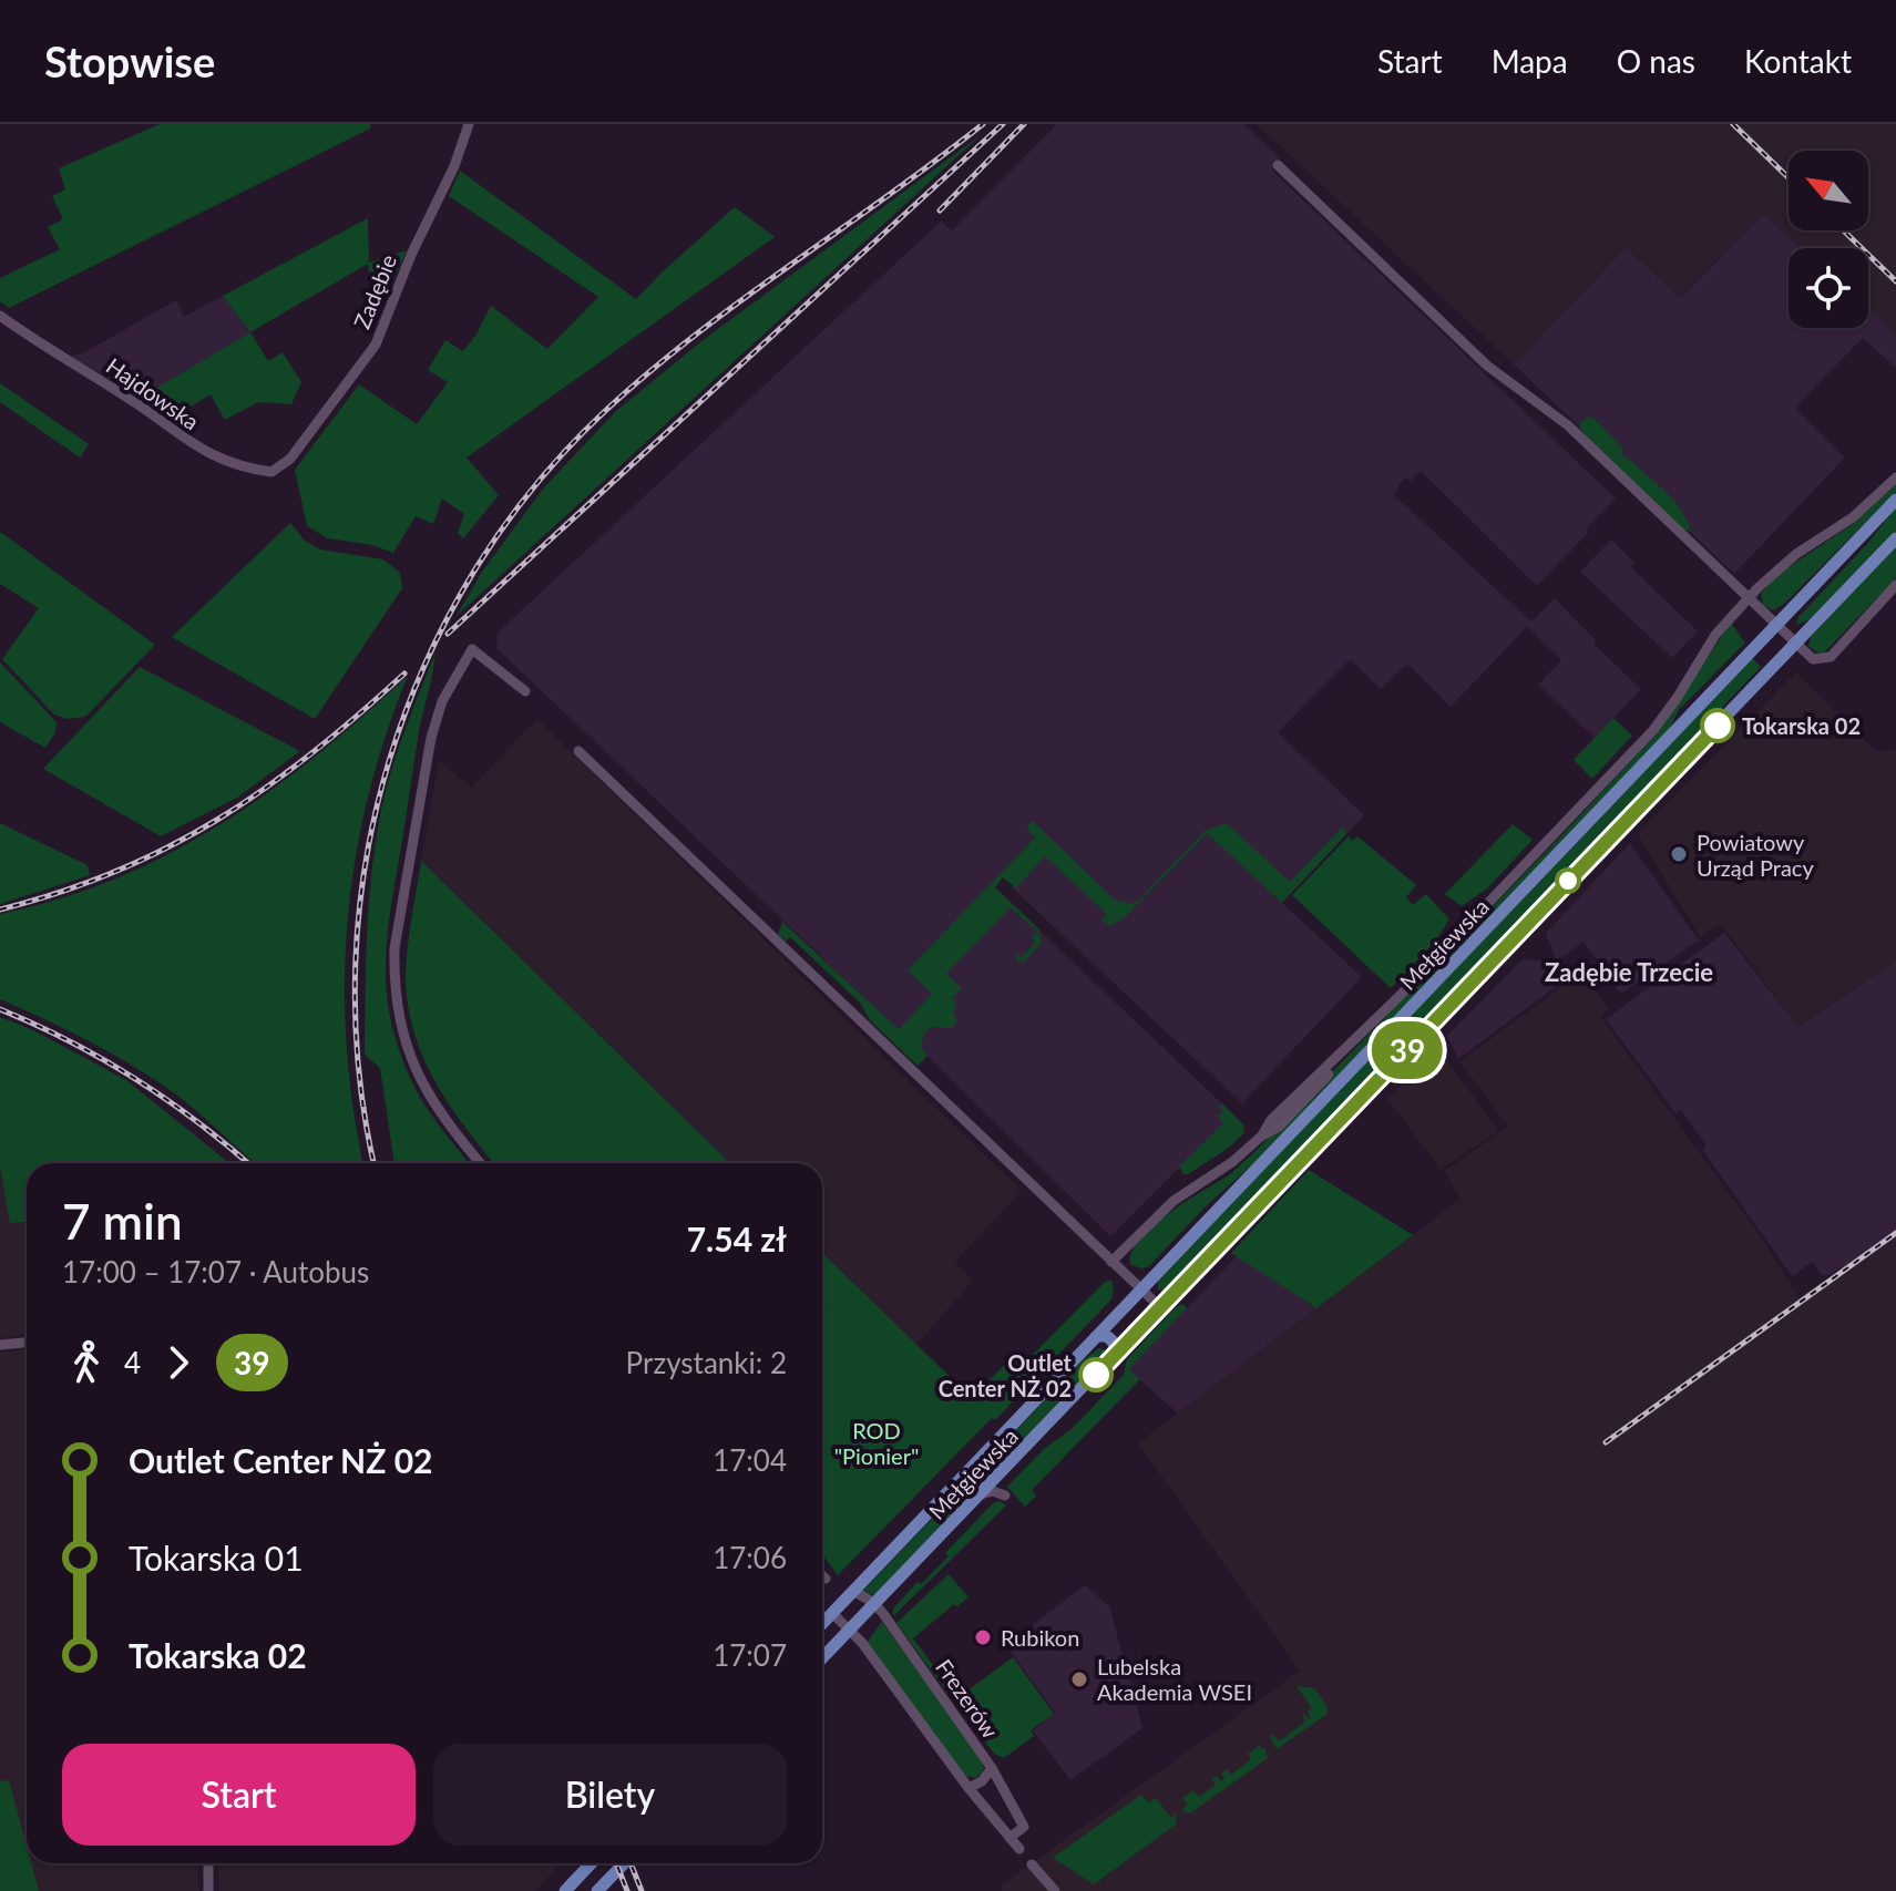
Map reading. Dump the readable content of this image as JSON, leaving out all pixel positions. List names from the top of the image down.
{
  "streets": {
    "main road": ["Mełgiewska"],
    "street": ["Zadębie", "Hajdowska", "Frezerów"]
  },
  "crossings": [
    ["Zadębie", "Hajdowska"],
    ["Mełgiewska", "Frezerów"]
  ],
  "districts": ["Zadębie Trzecie"],
  "parks": ["ROD \"Pionier\""],
  "places": [
    "Tokarska 02",
    "Powiatowy Urząd Pracy",
    "Outlet Center NŻ 02",
    "Rubikon",
    "Lubelska Akademia WSEI"
  ],
  "lines": ["bus line 39"],
  "north": "top left",
  "page": {
    "header": "Stopwise",
    "nav": [
      "Start",
      "Mapa",
      "O nas",
      "Kontakt"
    ],
    "on_map": "39",
    "heading": ["7 min", "17:00 – 17:07 · Autobus", "7.54 zł"],
    "legs": ["4", "39", "Przystanki: 2"],
    "list": [
      {
        "name": "Outlet Center NŻ 02",
        "value": "17:04"
      },
      {
        "name": "Tokarska 01",
        "value": "17:06"
      },
      {
        "name": "Tokarska 02",
        "value": "17:07"
      }
    ],
    "buttons": ["Start", "Bilety"]
  }
}
